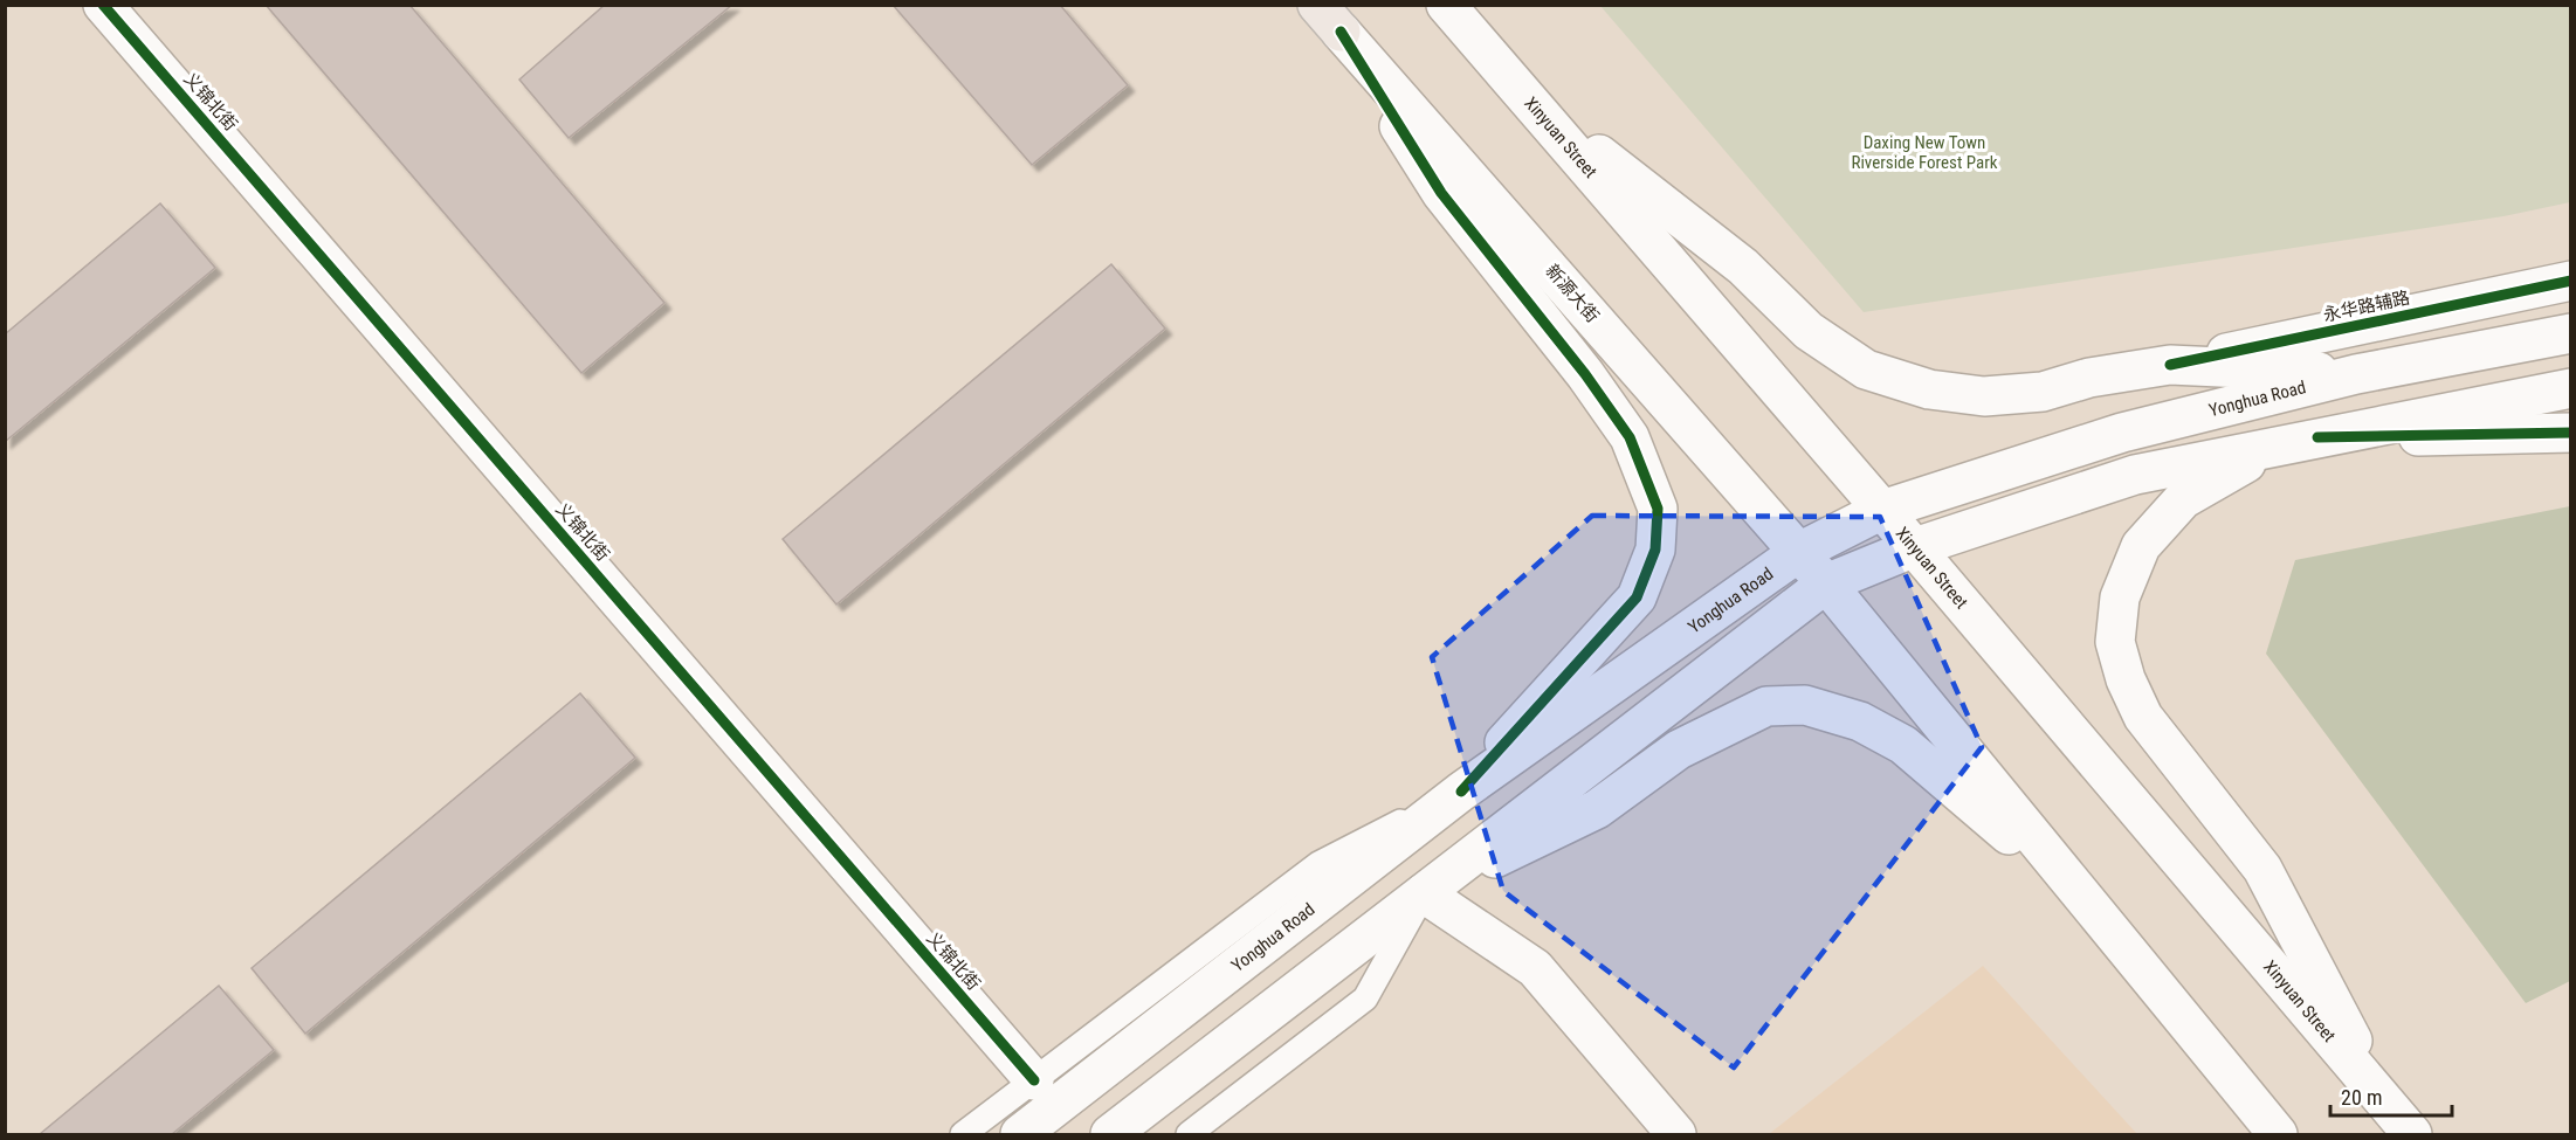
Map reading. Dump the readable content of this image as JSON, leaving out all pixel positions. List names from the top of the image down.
{
  "streets": {
    "main road": [
      "义锦北街",
      "Xinyuan Street",
      "新源大街",
      "永华路辅路",
      "Yonghua Road"
    ]
  },
  "crossings": [
    ["Xinyuan Street", "Yonghua Road"],
    ["新源大街", "Yonghua Road"]
  ],
  "parks": ["Daxing New Town Riverside Forest Park"],
  "scale_bar": "20 m"
}
